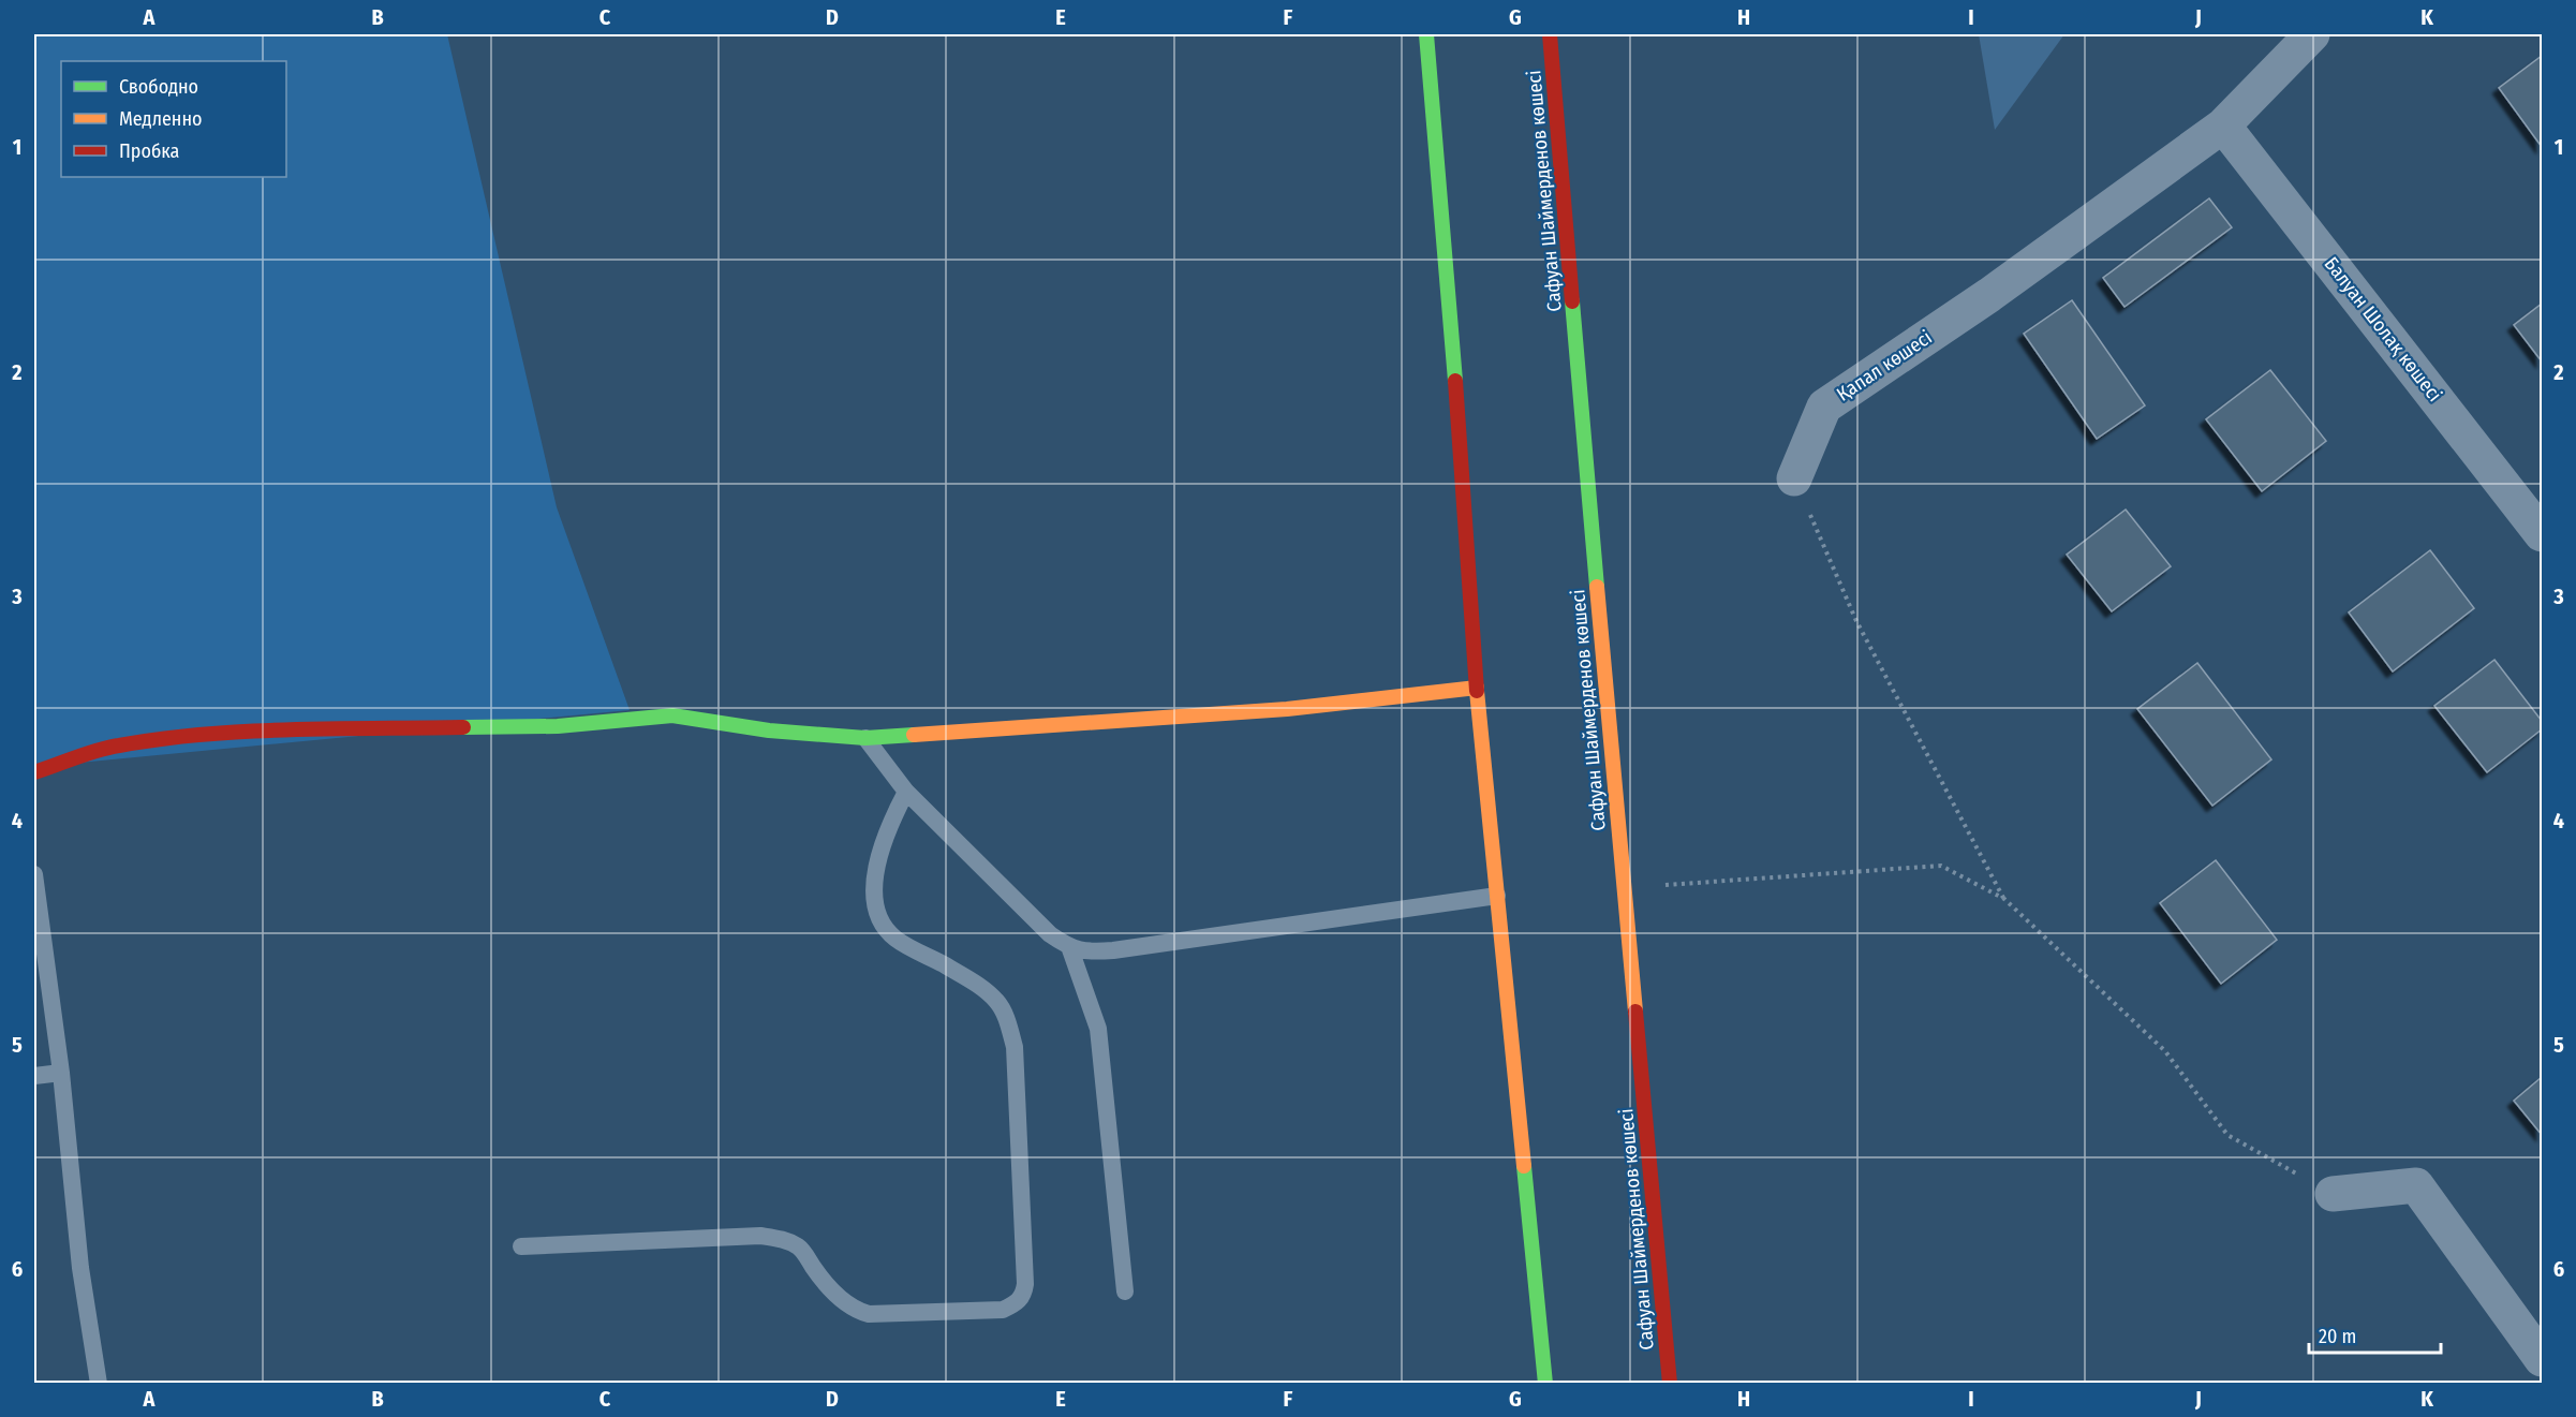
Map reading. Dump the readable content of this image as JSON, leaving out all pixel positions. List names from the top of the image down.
{
  "streets": {
    "main road": ["Сафуан Шаймерденов көшесі"],
    "street": ["Балуан Шолақ көшесі", "Қапал көшесі"]
  },
  "crossings": [
    ["Балуан Шолақ көшесі", "Қапал көшесі"]
  ],
  "legend": ["Свободно", "Медленно", "Пробка"],
  "scale_bar": "20 m",
  "grid": {
    "columns": [
      "A",
      "B",
      "C",
      "D",
      "E",
      "F",
      "G",
      "H",
      "I",
      "J",
      "K"
    ],
    "rows": [
      "1",
      "2",
      "3",
      "4",
      "5",
      "6"
    ]
  }
}
